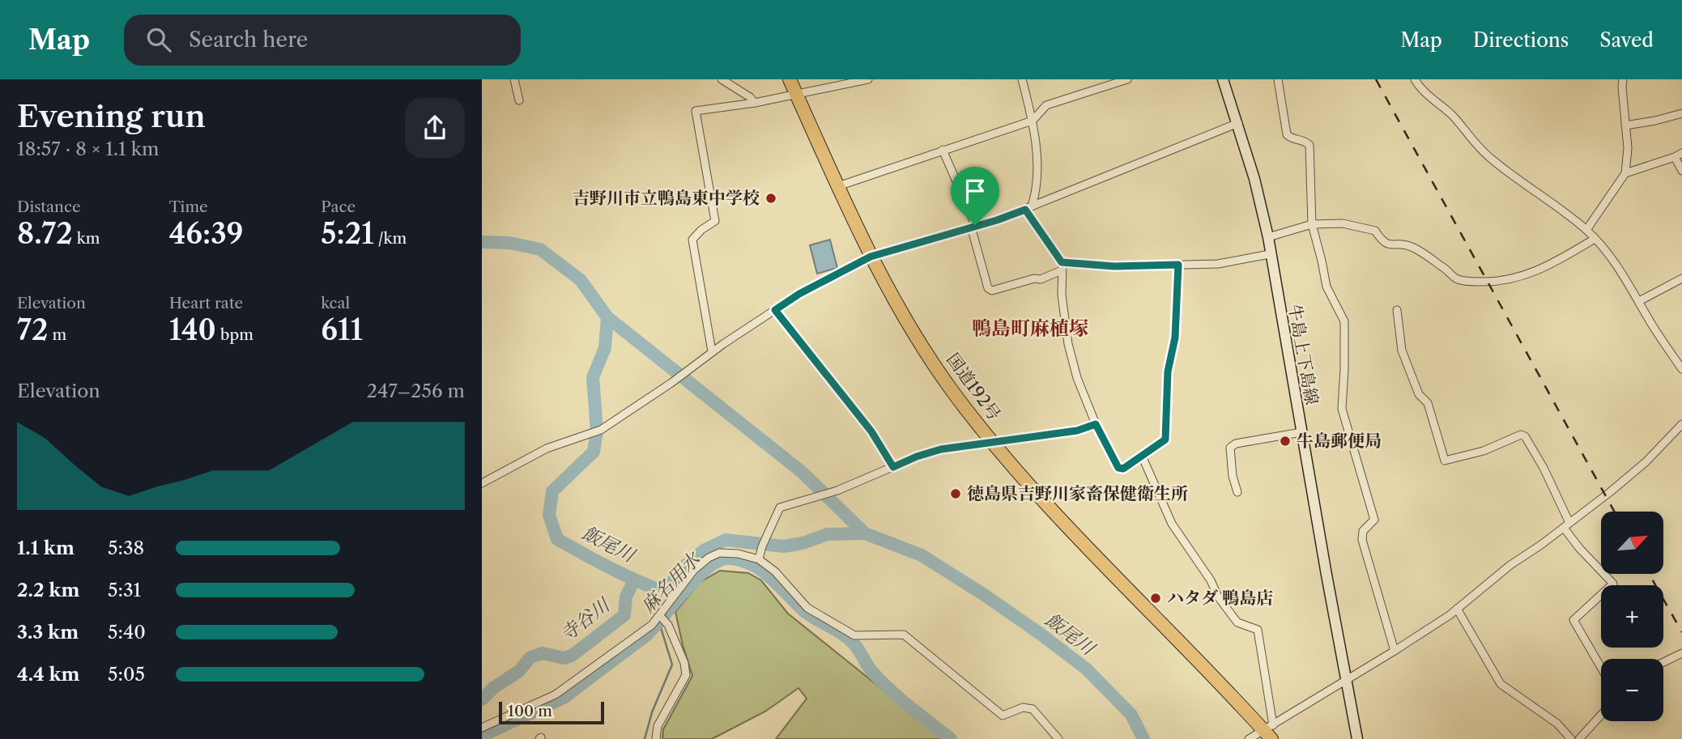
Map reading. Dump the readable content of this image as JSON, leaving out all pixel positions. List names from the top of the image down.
{
  "streets": {
    "highway": ["国道192号"],
    "main road": ["牛島上下島線"]
  },
  "districts": ["鴨島町麻植塚"],
  "water": ["飯尾川", "麻名用水", "寺谷川"],
  "places": [
    "吉野川市立鴨島東中学校",
    "牛島郵便局",
    "徳島県吉野川家畜保健衛生所",
    "ハタダ 鴨島店"
  ],
  "scale_bar": "100 m",
  "north": "top right",
  "page": {
    "header": "Map",
    "search": "Search here",
    "nav": ["Map", "Directions", "Saved"],
    "heading": ["Evening run", "18:57 · 8 × 1.1 km"],
    "stats": [
      ["Distance", "8.72 km"],
      ["Time", "46:39"],
      ["Pace", "5:21 /km"],
      ["Elevation", "72 m"],
      ["Heart rate", "140 bpm"],
      ["kcal", "611"]
    ],
    "chart": ["Elevation", "247–256 m"],
    "map_buttons": ["+", "−"],
    "list": [
      {
        "name": "1.1 km",
        "note": "5:38"
      },
      {
        "name": "2.2 km",
        "note": "5:31"
      },
      {
        "name": "3.3 km",
        "note": "5:40"
      },
      {
        "name": "4.4 km",
        "note": "5:05"
      }
    ],
    "scale": "100 m"
  }
}
